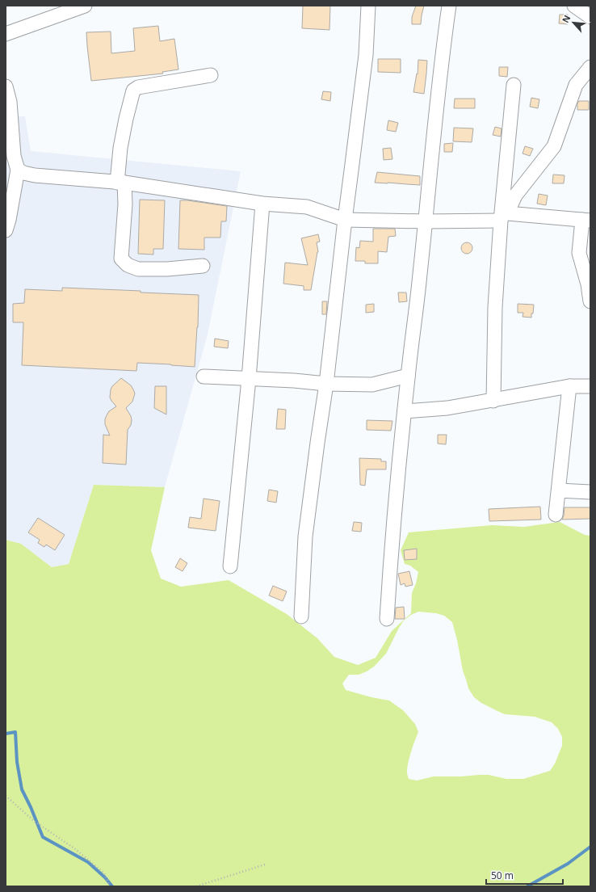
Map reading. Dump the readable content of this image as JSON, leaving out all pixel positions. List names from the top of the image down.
{
  "scale_bar": "50 m",
  "north": "top left"
}
